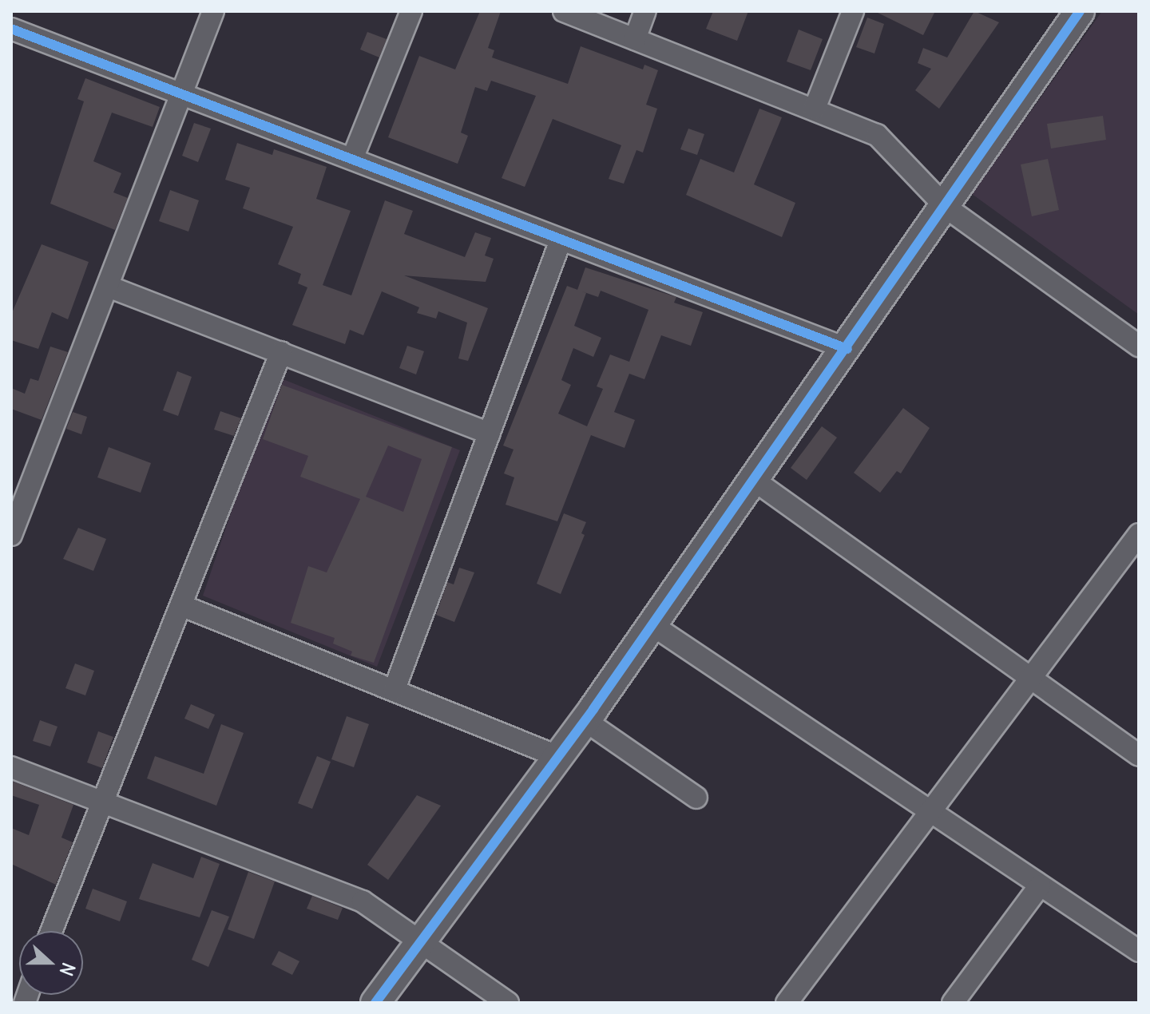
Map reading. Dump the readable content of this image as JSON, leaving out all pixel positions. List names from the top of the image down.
{
  "north": "right"
}
